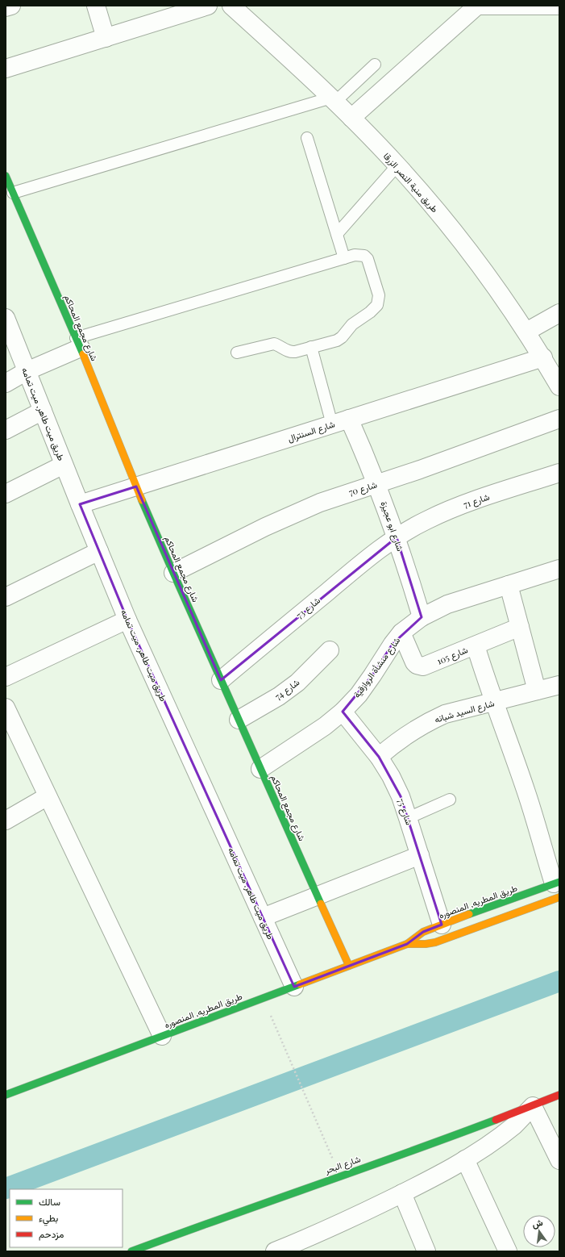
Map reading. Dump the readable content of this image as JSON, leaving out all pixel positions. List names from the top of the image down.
{
  "streets": {
    "street": [
      "طريق منية النصر الزرقا",
      "شارع مجمع المحاكم",
      "طريق ميت طاهر, ميت تمامه",
      "شارع السنترال",
      "شارع 70",
      "شارع 71",
      "شارع ابو عجيزة",
      "شارع 73",
      "شارع 105",
      "شارع منشأة الروازقية",
      "شارع 74",
      "شارع السيد شبانه",
      "شارع 75",
      "طريق المطريه, المنصوره",
      "شارع البحر"
    ]
  },
  "crossings": [
    ["طريق منية النصر الزرقا", "شارع السنترال"],
    ["شارع مجمع المحاكم", "شارع السنترال"],
    ["شارع مجمع المحاكم", "شارع 70"],
    ["شارع مجمع المحاكم", "شارع 73"],
    ["شارع مجمع المحاكم", "شارع منشأة الروازقية"],
    ["شارع مجمع المحاكم", "شارع 74"],
    ["شارع مجمع المحاكم", "طريق المطريه, المنصوره"],
    ["طريق ميت طاهر, ميت تمامه", "شارع السنترال"],
    ["طريق ميت طاهر, ميت تمامه", "طريق المطريه, المنصوره"],
    ["شارع السنترال", "شارع ابو عجيزة"],
    ["شارع 70", "شارع ابو عجيزة"],
    ["شارع 71", "شارع ابو عجيزة"],
    ["شارع 71", "شارع 73"],
    ["شارع ابو عجيزة", "شارع 73"],
    ["شارع ابو عجيزة", "شارع منشأة الروازقية"],
    ["شارع 105", "شارع منشأة الروازقية"],
    ["شارع منشأة الروازقية", "شارع 75"],
    ["شارع السيد شبانه", "شارع 75"],
    ["شارع 75", "طريق المطريه, المنصوره"]
  ],
  "legend": ["سالك", "بطيء", "مزدحم"],
  "north": "top"
}
